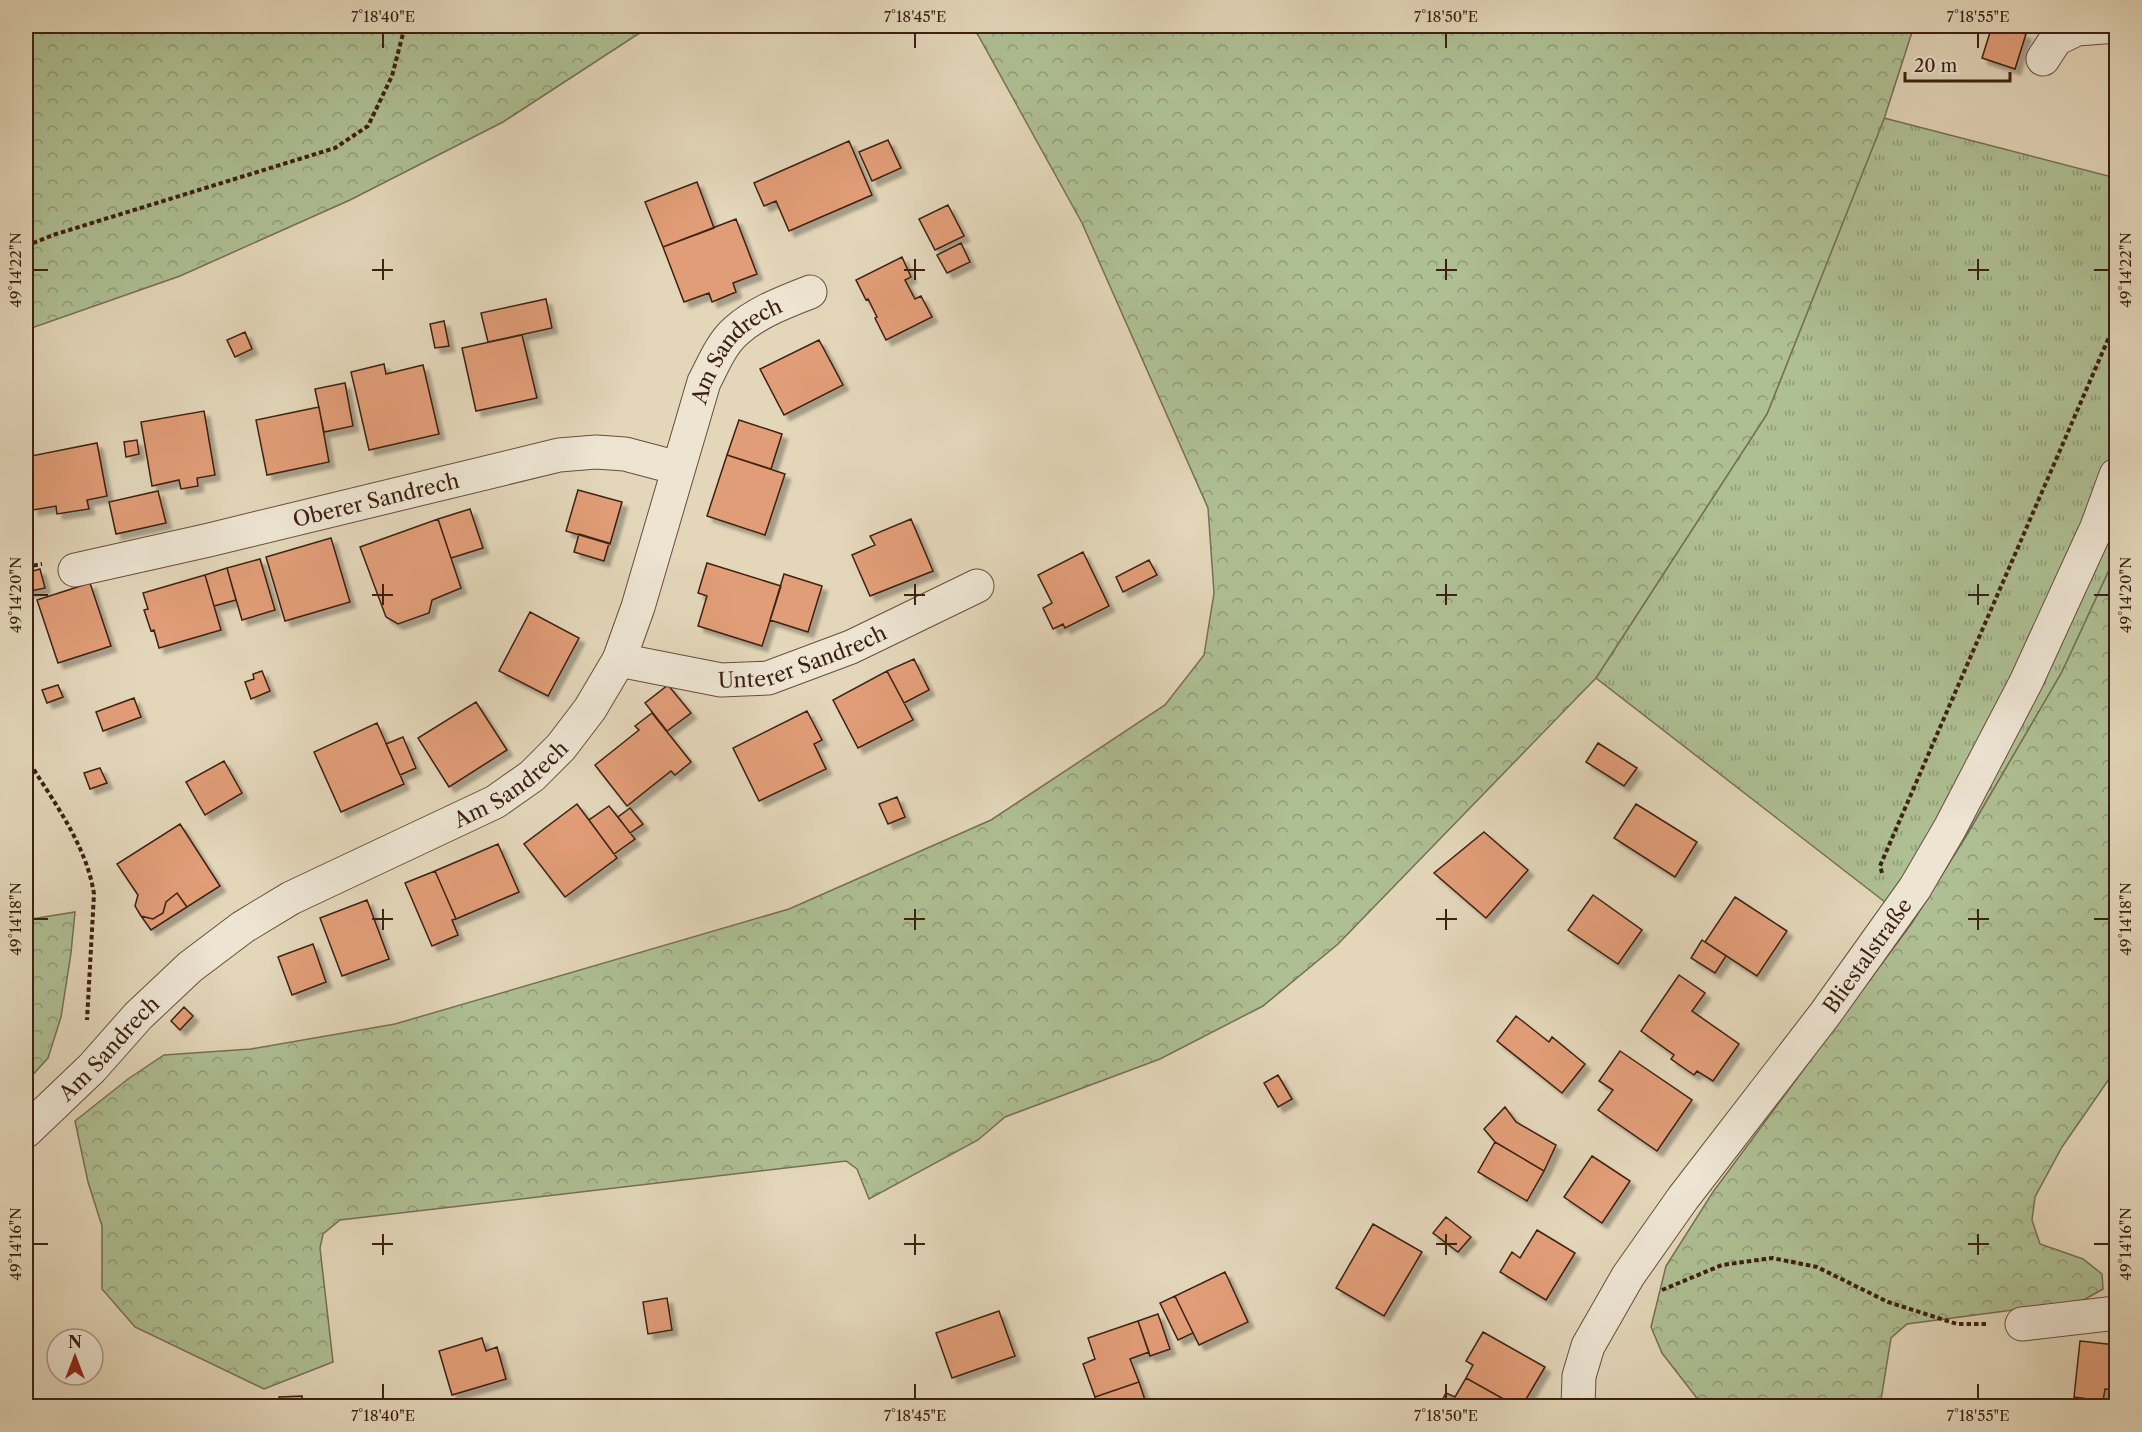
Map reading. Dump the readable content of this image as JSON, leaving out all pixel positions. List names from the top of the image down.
{
  "streets": {
    "street": [
      "Am Sandrech",
      "Oberer Sandrech",
      "Unterer Sandrech",
      "Bliestalstraße"
    ]
  },
  "crossings": [
    ["Am Sandrech", "Oberer Sandrech"],
    ["Am Sandrech", "Unterer Sandrech"]
  ],
  "scale_bar": "20 m",
  "north": "top",
  "coordinates": [
    "7°18'40\"E",
    "7°18'45\"E",
    "7°18'50\"E",
    "7°18'55\"E",
    "49°14'22\"N",
    "49°14'20\"N",
    "49°14'18\"N",
    "49°14'16\"N"
  ]
}
